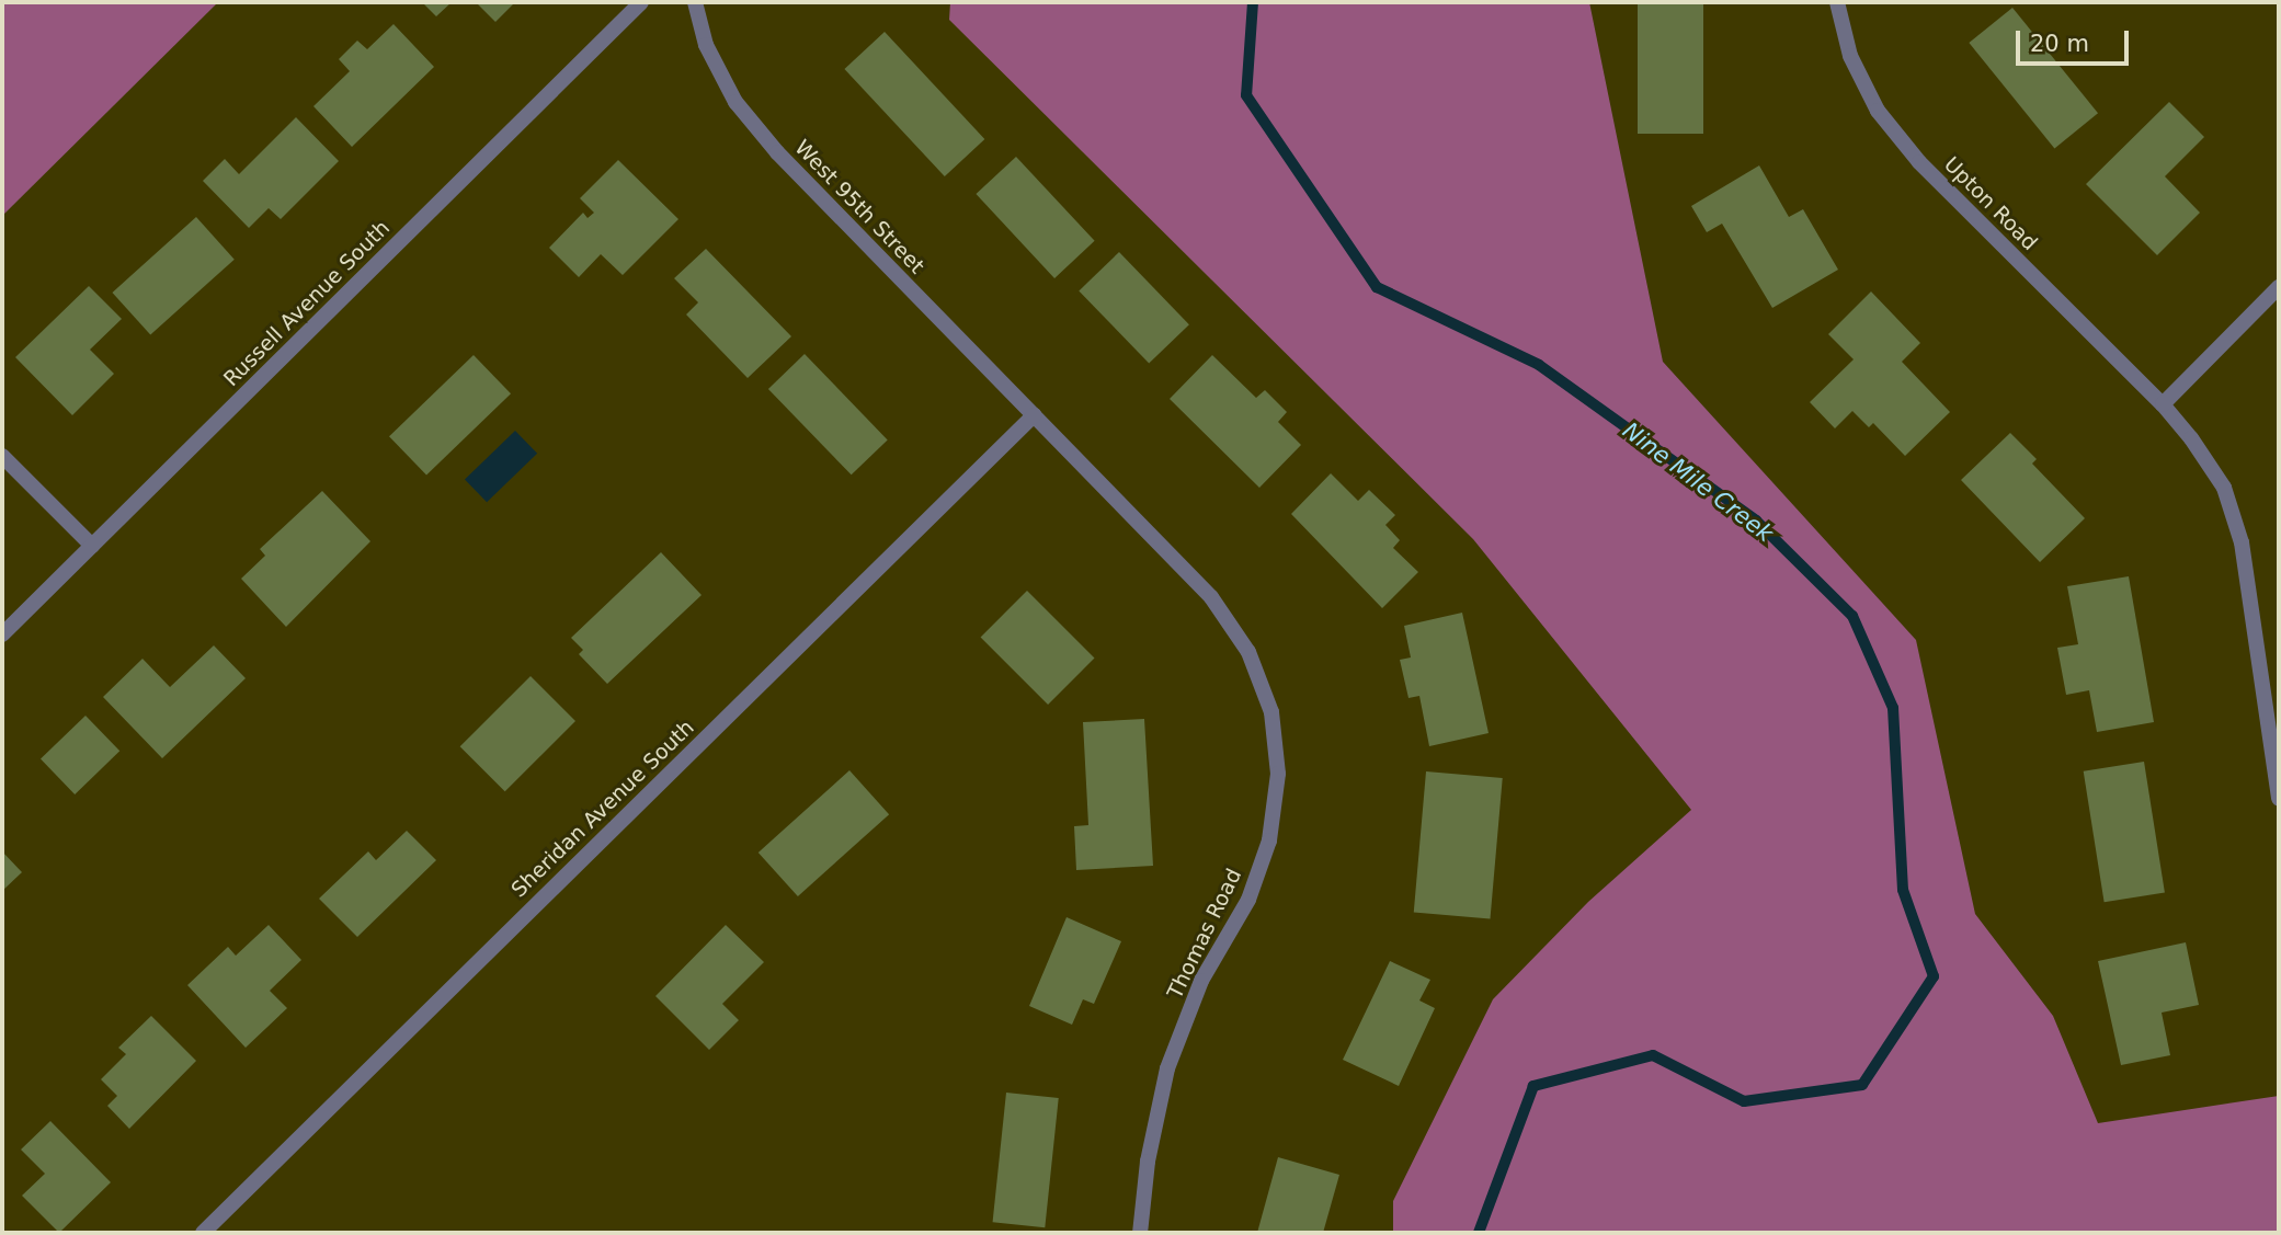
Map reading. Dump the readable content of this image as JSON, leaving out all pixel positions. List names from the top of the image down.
{
  "streets": {
    "street": [
      "Upton Road",
      "West 95th Street",
      "Russell Avenue South",
      "Sheridan Avenue South",
      "Thomas Road"
    ]
  },
  "crossings": [
    ["West 95th Street", "Sheridan Avenue South"],
    ["West 95th Street", "Thomas Road"],
    ["Sheridan Avenue South", "Thomas Road"]
  ],
  "water": ["Nine Mile Creek"],
  "scale_bar": "20 m"
}
